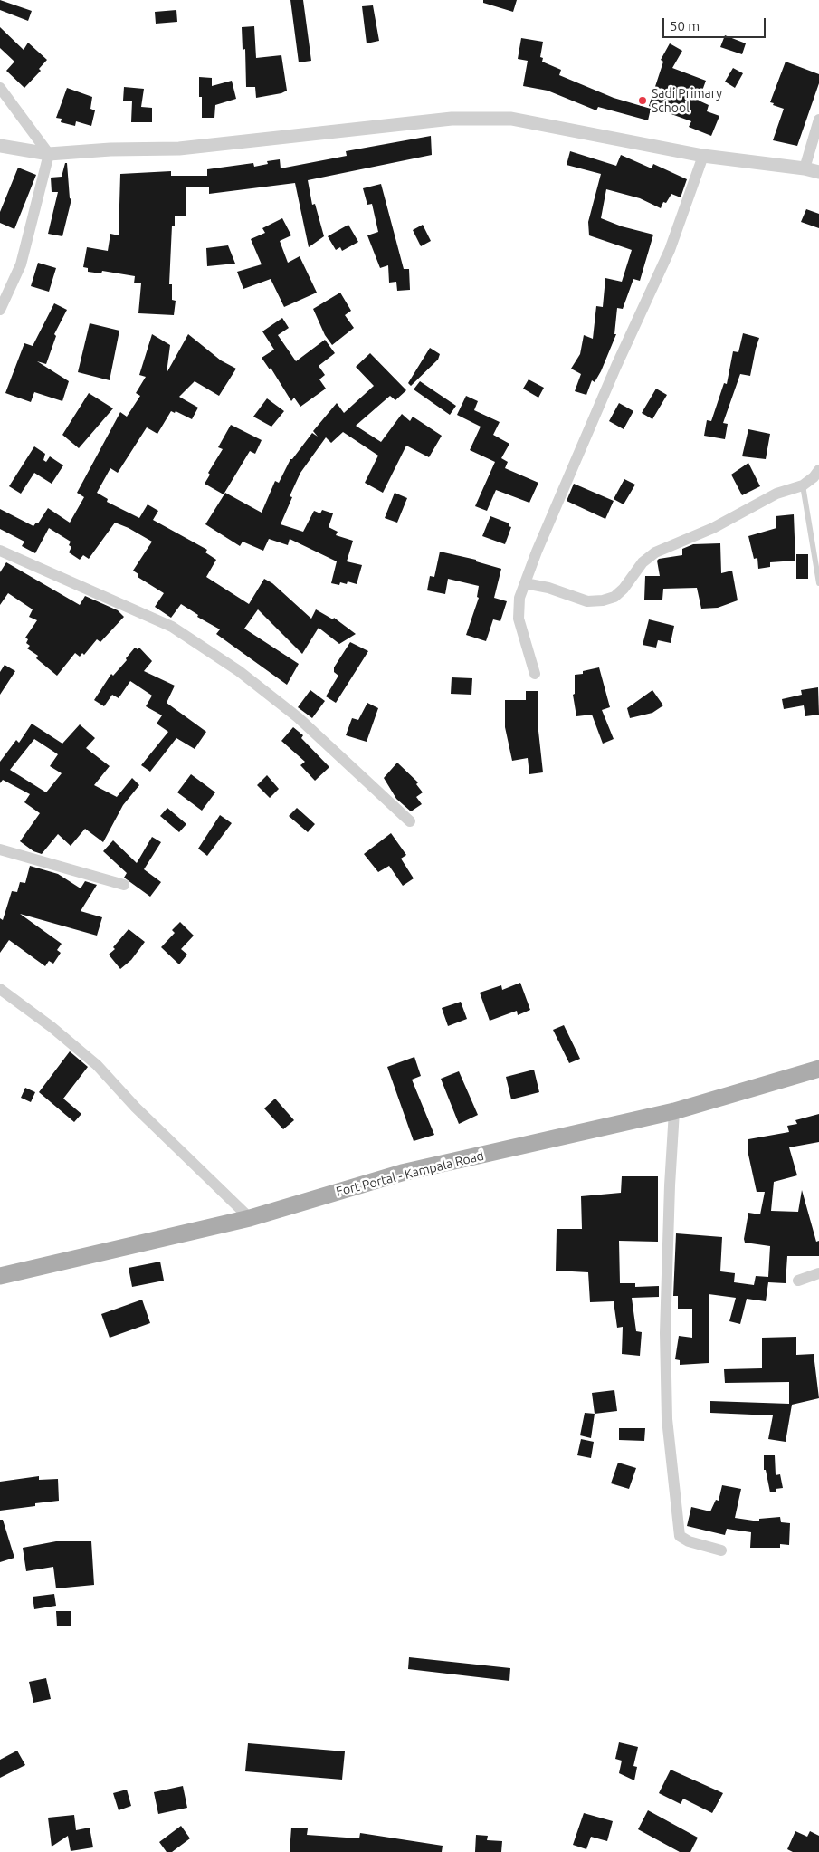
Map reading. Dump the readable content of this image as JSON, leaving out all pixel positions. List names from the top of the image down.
{
  "streets": {
    "main road": ["Fort Portal - Kampala Road"]
  },
  "places": ["Sadi Primary School"],
  "scale_bar": "50 m"
}
